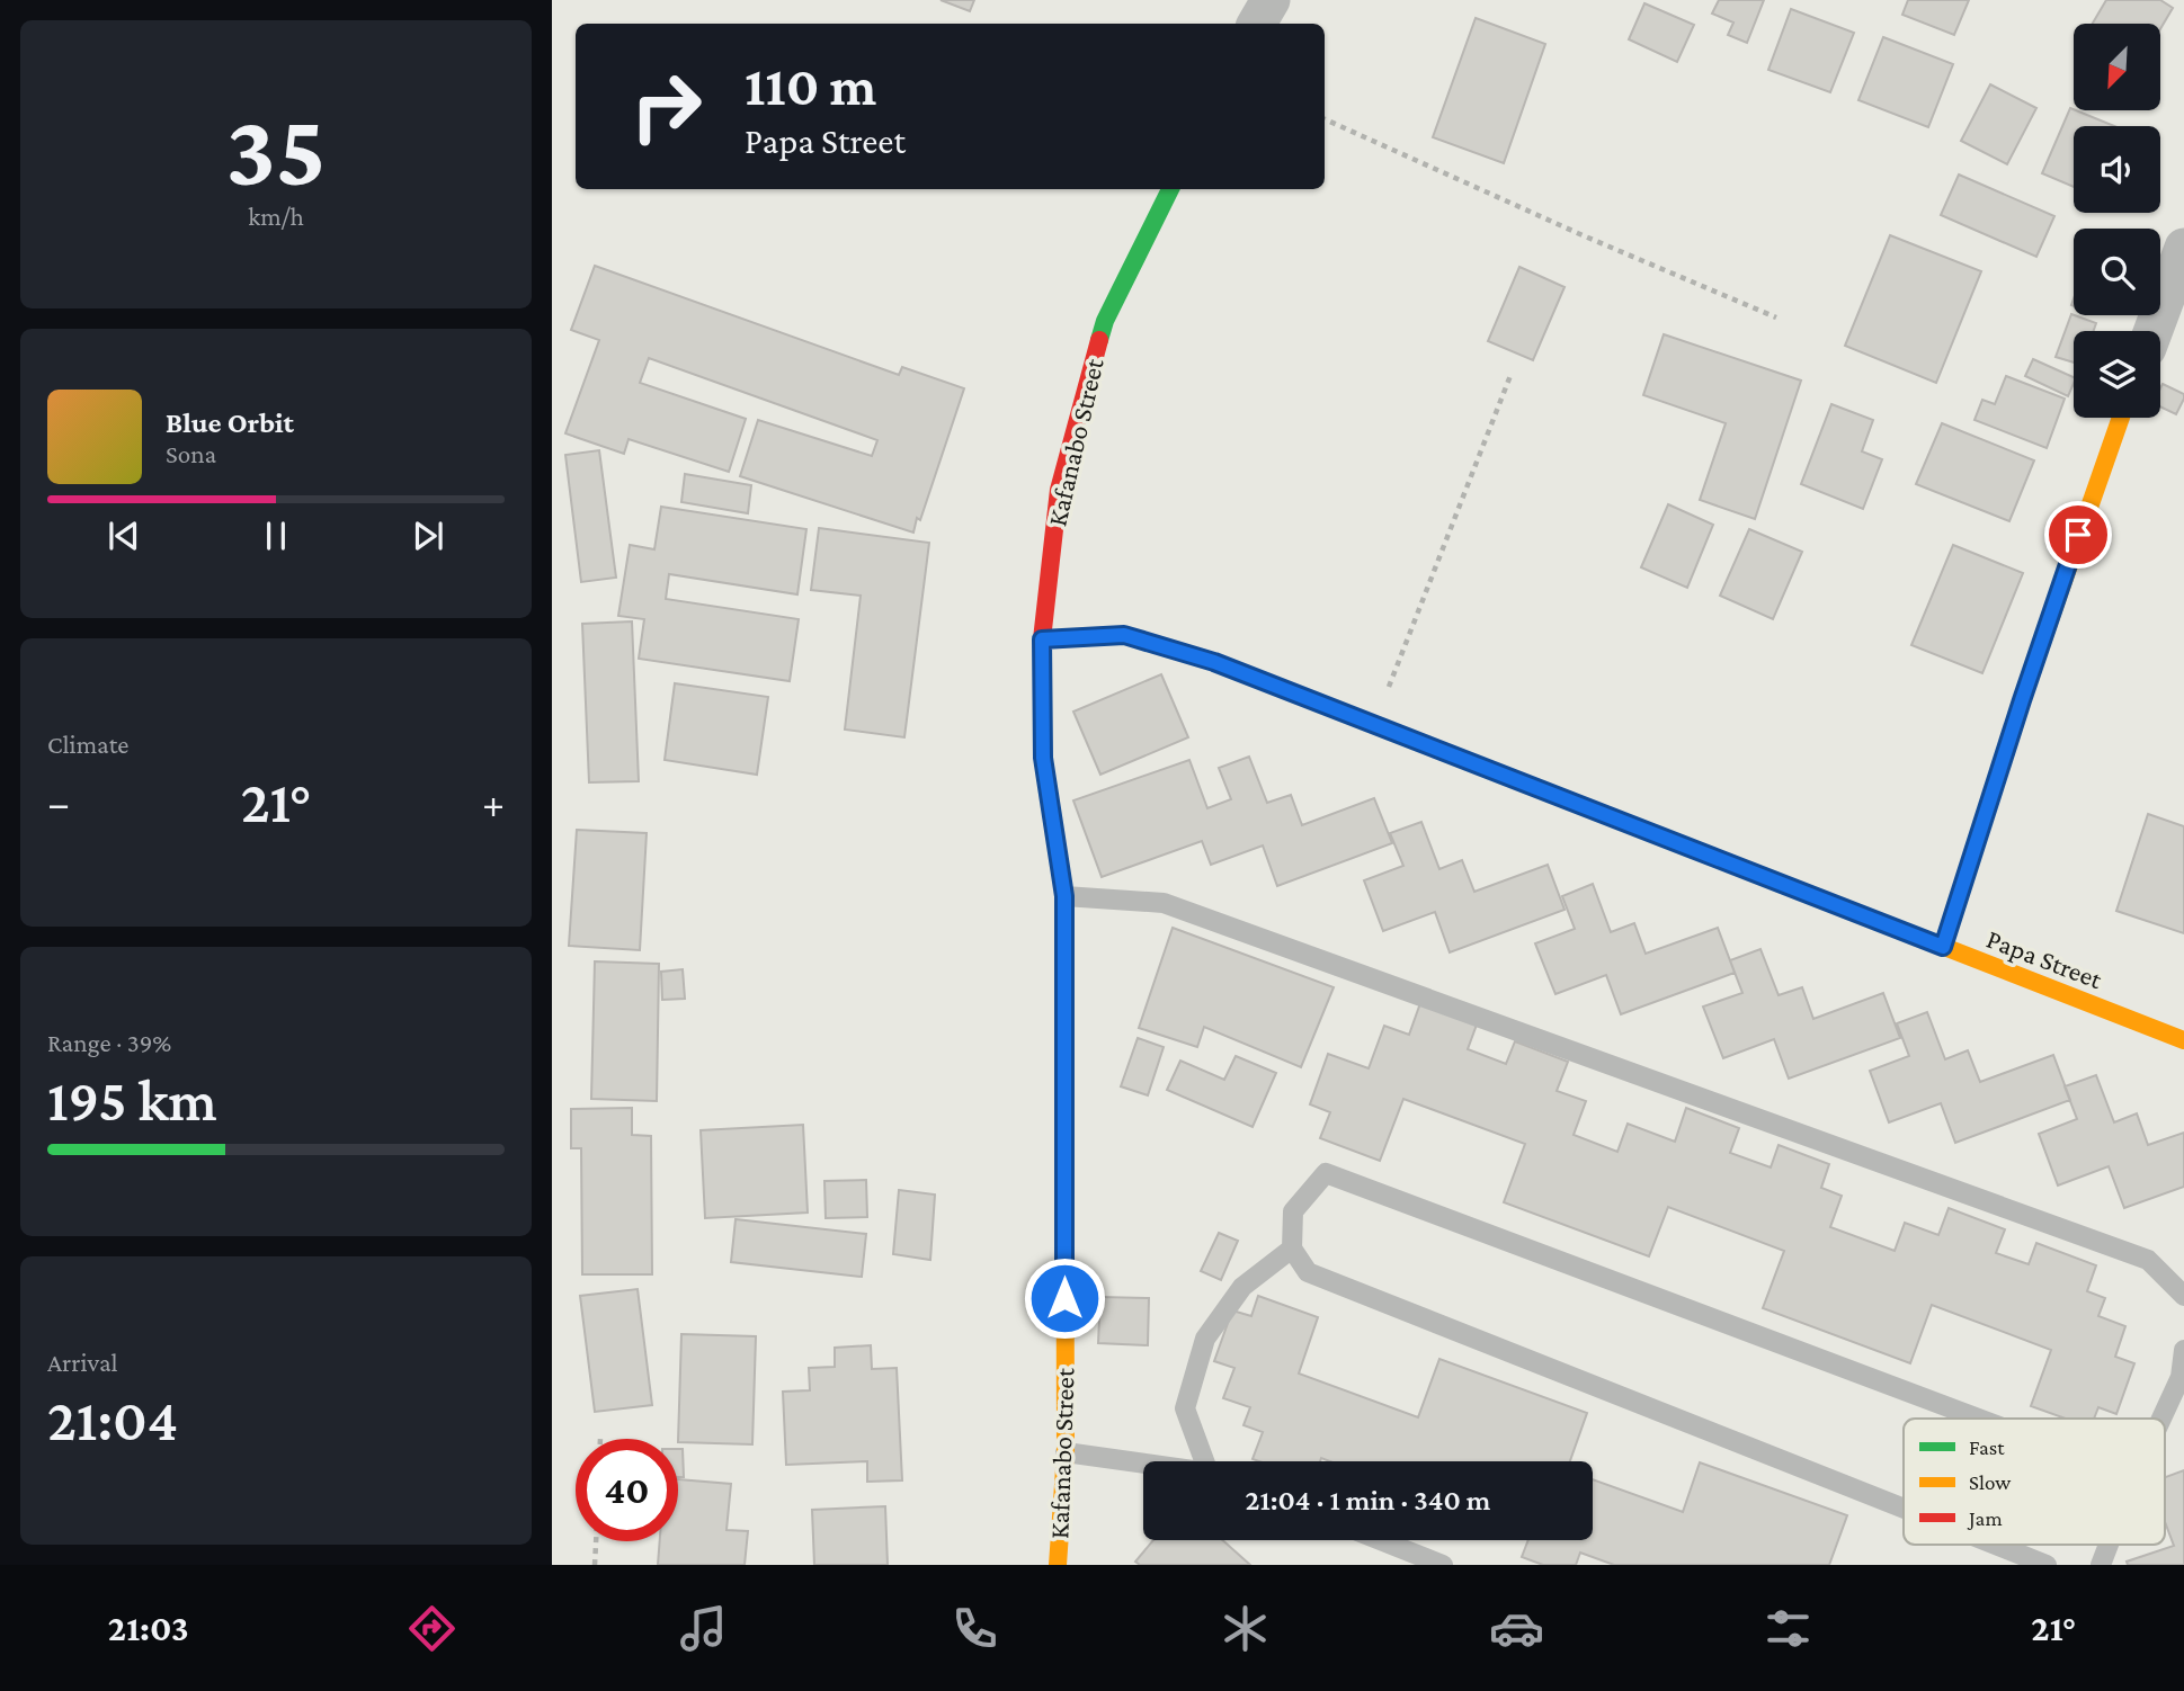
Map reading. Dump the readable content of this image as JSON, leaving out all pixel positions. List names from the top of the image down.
{
  "streets": {
    "street": ["Kafanabo Street", "Papa Street"]
  },
  "crossings": [
    ["Kafanabo Street", "Papa Street"]
  ],
  "legend": ["Fast", "Slow", "Jam"],
  "north": "bottom left",
  "page": {
    "tile": [
      ["35", "km/h"],
      "Climate",
      ["Range · 39%", "195 km"],
      ["Arrival", "21:04"]
    ],
    "turn": ["110 m", "Papa Street"],
    "song": ["Blue Orbit", "Sona"],
    "heat": ["−", "21°", "+"],
    "limit": "40",
    "trip": "21:04 · 1 min · 340 m",
    "tabs": ["21:03", "21°"]
  }
}
